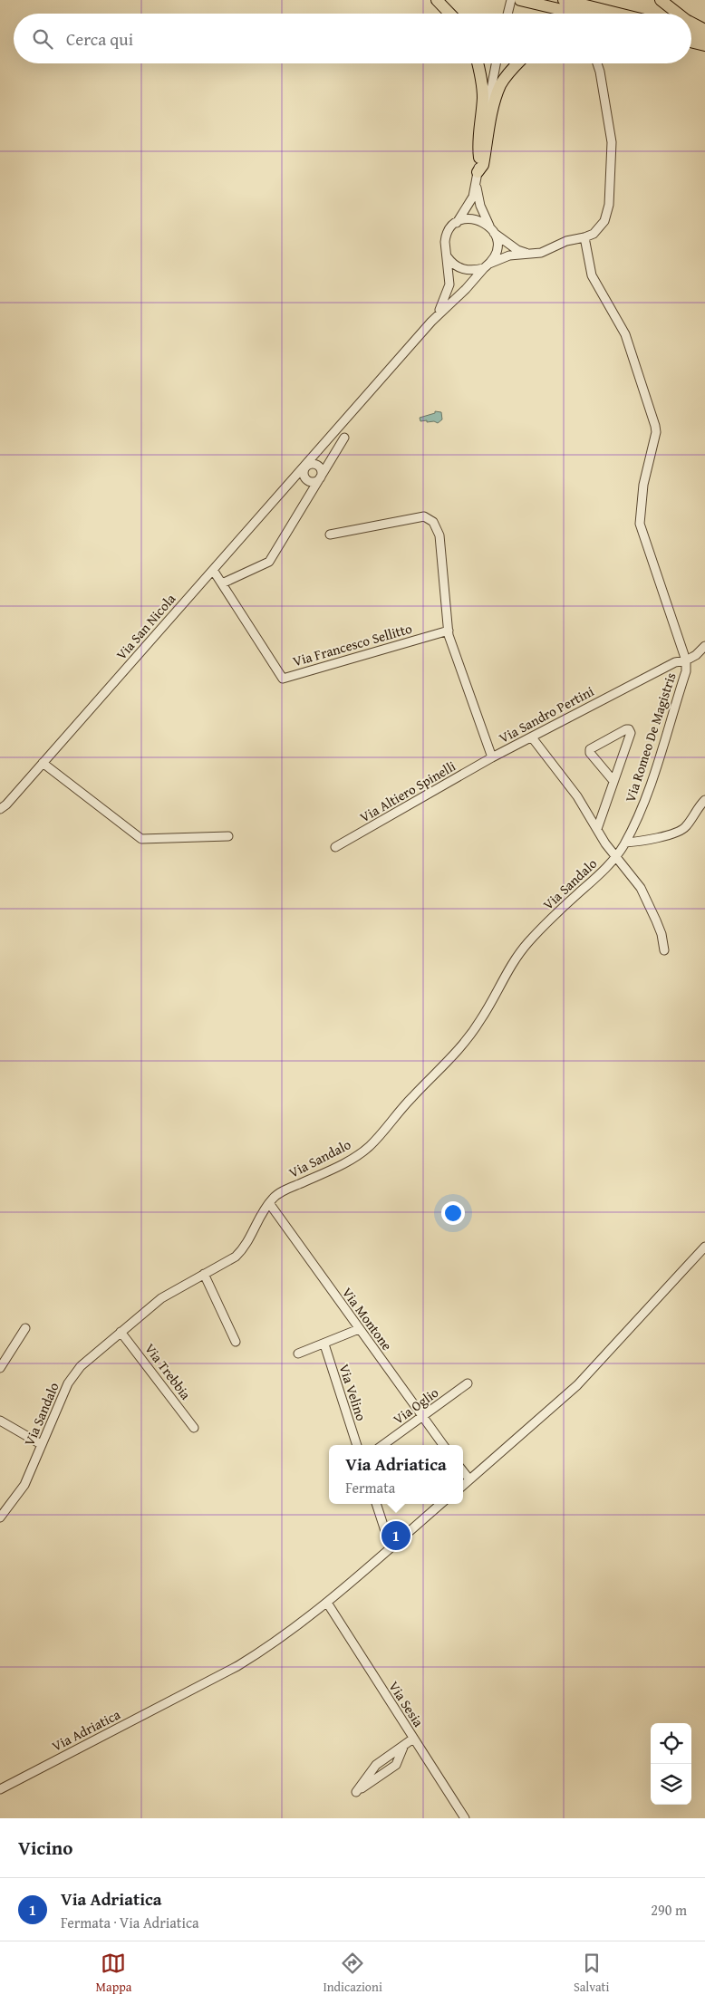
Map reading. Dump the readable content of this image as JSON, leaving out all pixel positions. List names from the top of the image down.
{
  "streets": {
    "street": [
      "Via San Nicola",
      "Via Francesco Sellitto",
      "Via Sandro Pertini",
      "Via Romeo De Magistris",
      "Via Altiero Spinelli",
      "Via Sandalo",
      "Via Montone",
      "Via Trebbia",
      "Via Velino",
      "Via Oglio",
      "Via Sesia",
      "Via Adriatica"
    ]
  },
  "crossings": [
    ["Via San Nicola", "Via Francesco Sellitto"],
    ["Via Francesco Sellitto", "Via Sandro Pertini"],
    ["Via Sandro Pertini", "Via Romeo De Magistris"],
    ["Via Sandro Pertini", "Via Altiero Spinelli"],
    ["Via Romeo De Magistris", "Via Sandalo"],
    ["Via Sandalo", "Via Montone"],
    ["Via Sandalo", "Via Trebbia"],
    ["Via Montone", "Via Oglio"],
    ["Via Sesia", "Via Adriatica"]
  ],
  "page": {
    "search": "Cerca qui",
    "popup": ["Via Adriatica", "Fermata"],
    "pins": "1",
    "heading": "Vicino",
    "list": [
      {
        "mark": "1",
        "name": "Via Adriatica",
        "note": "Fermata · Via Adriatica",
        "value": "290 m"
      }
    ],
    "nav": ["Mappa", "Indicazioni", "Salvati"]
  }
}
